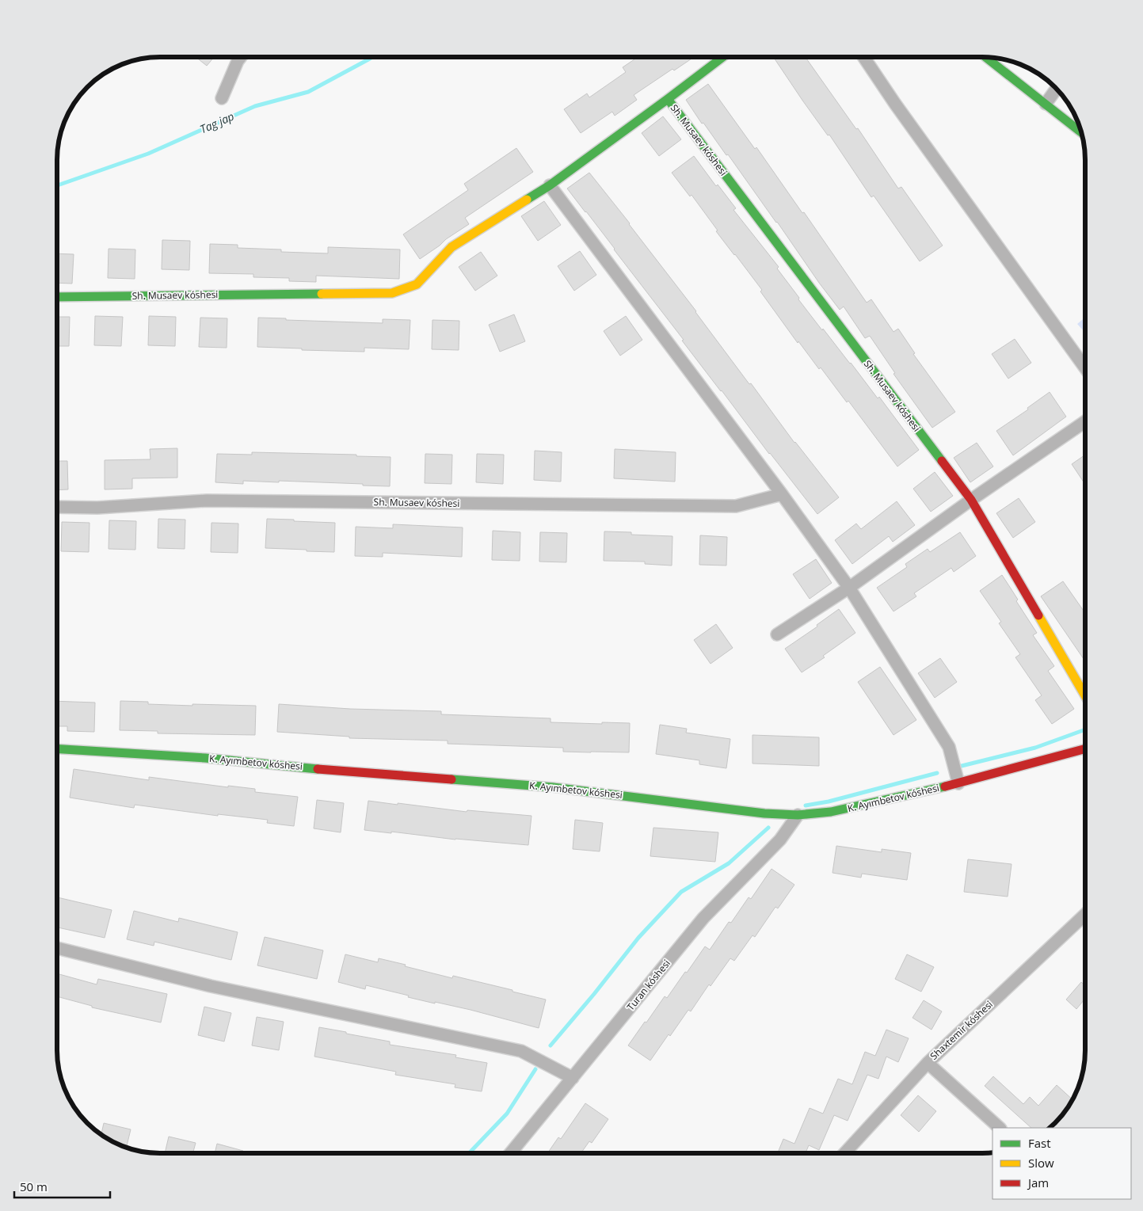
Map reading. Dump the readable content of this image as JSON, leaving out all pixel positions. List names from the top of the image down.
{
  "streets": {
    "street": [
      "Sh. Musaev kóshesi",
      "K. Ayımbetov kóshesi",
      "Turan kóshesi",
      "Shaxtemir kóshesi"
    ]
  },
  "crossings": [
    ["K. Ayımbetov kóshesi", "Turan kóshesi"]
  ],
  "water": ["Tag jap"],
  "legend": ["Fast", "Slow", "Jam"],
  "scale_bar": "50 m"
}
